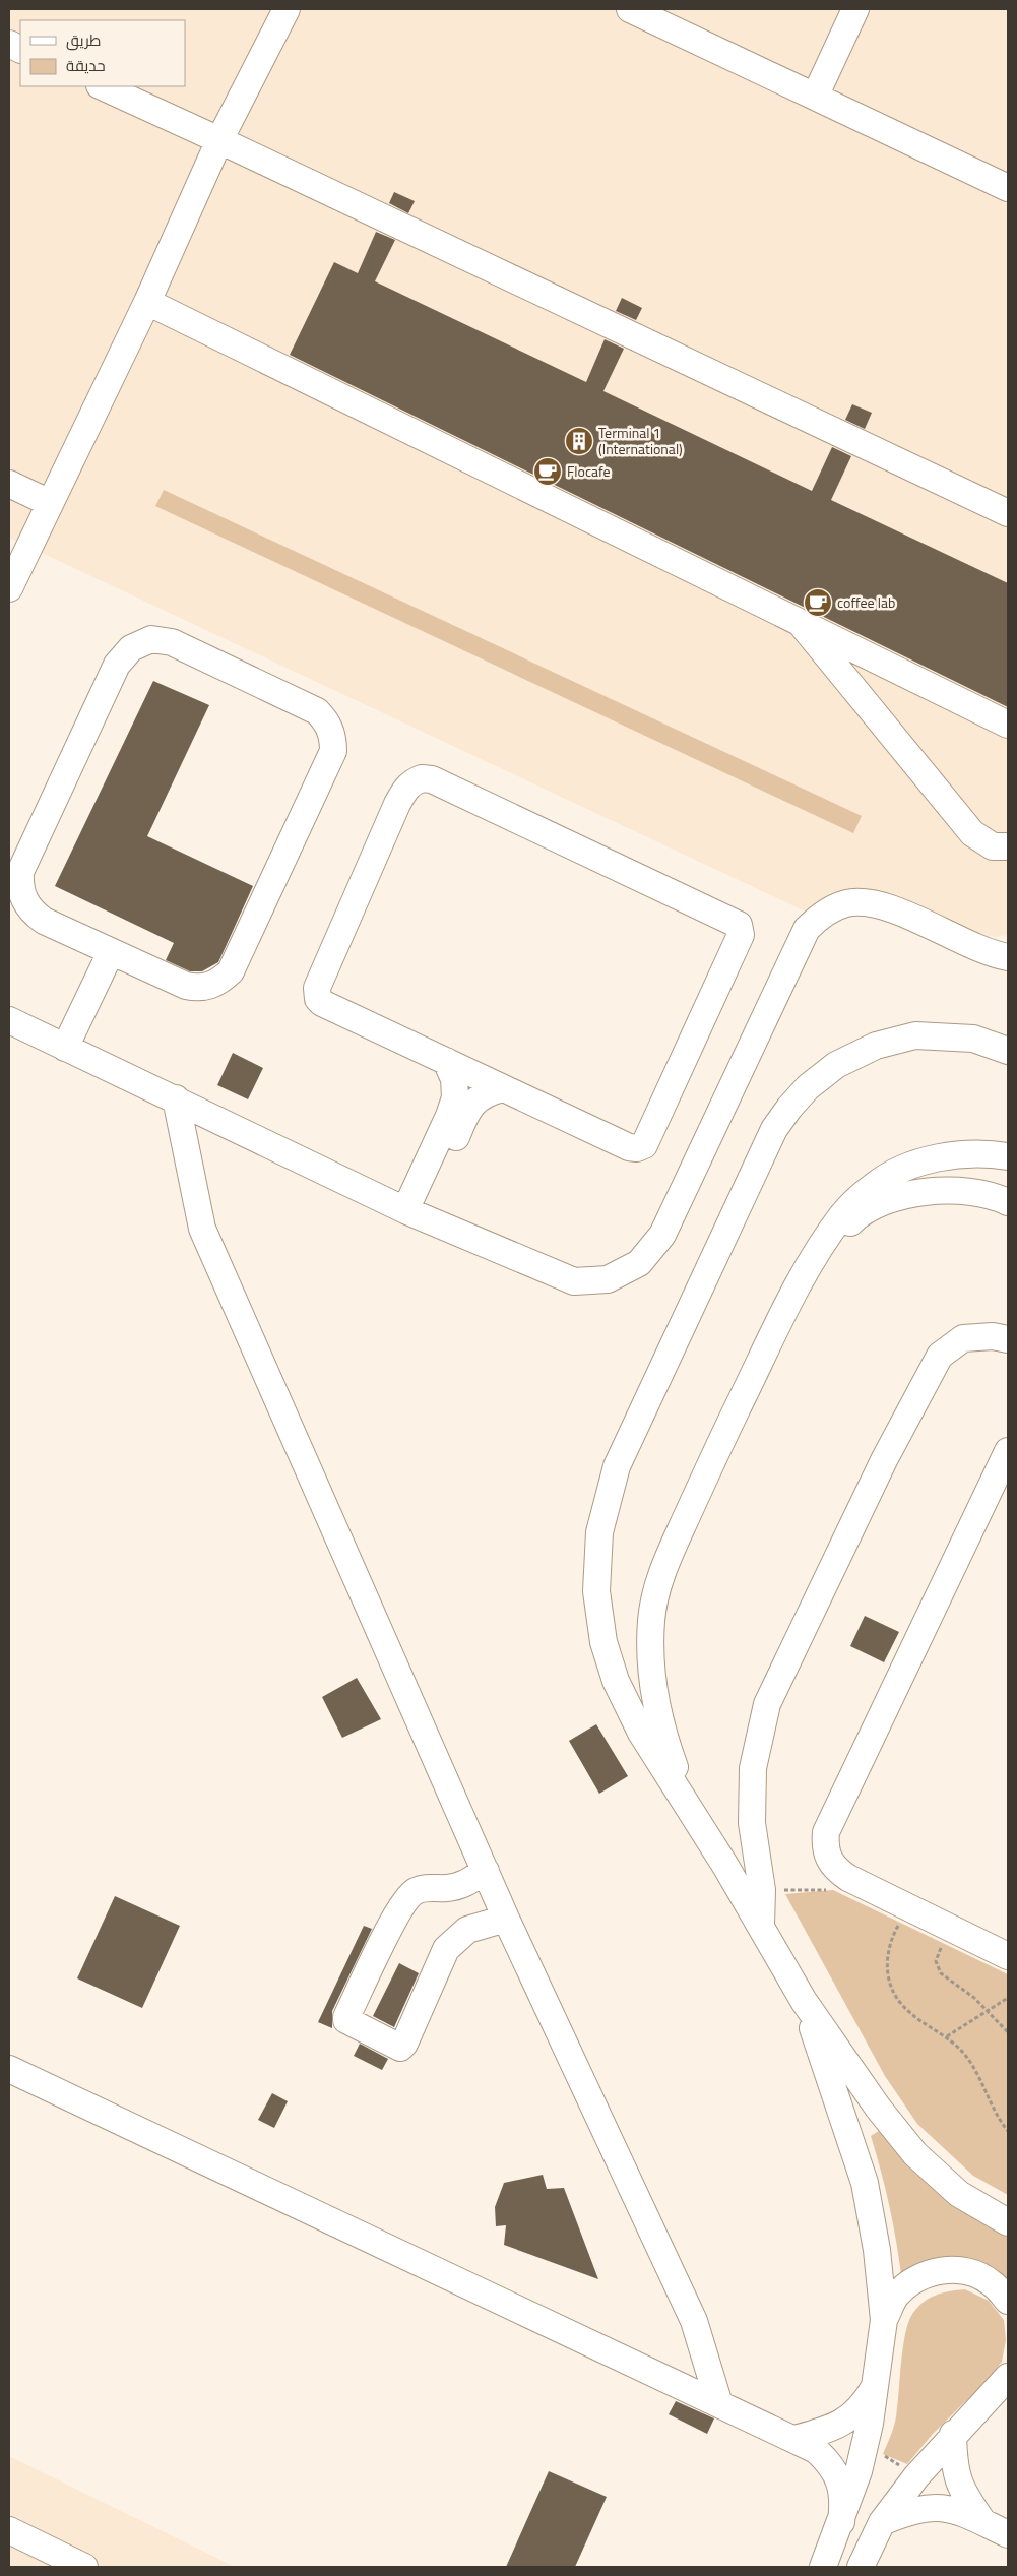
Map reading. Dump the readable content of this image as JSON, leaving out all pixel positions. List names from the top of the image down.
{
  "places": {
    "building": ["Terminal 1 (International)"],
    "cafe": ["Flocafe", "coffee lab"]
  },
  "legend": ["طريق", "حديقة"]
}
